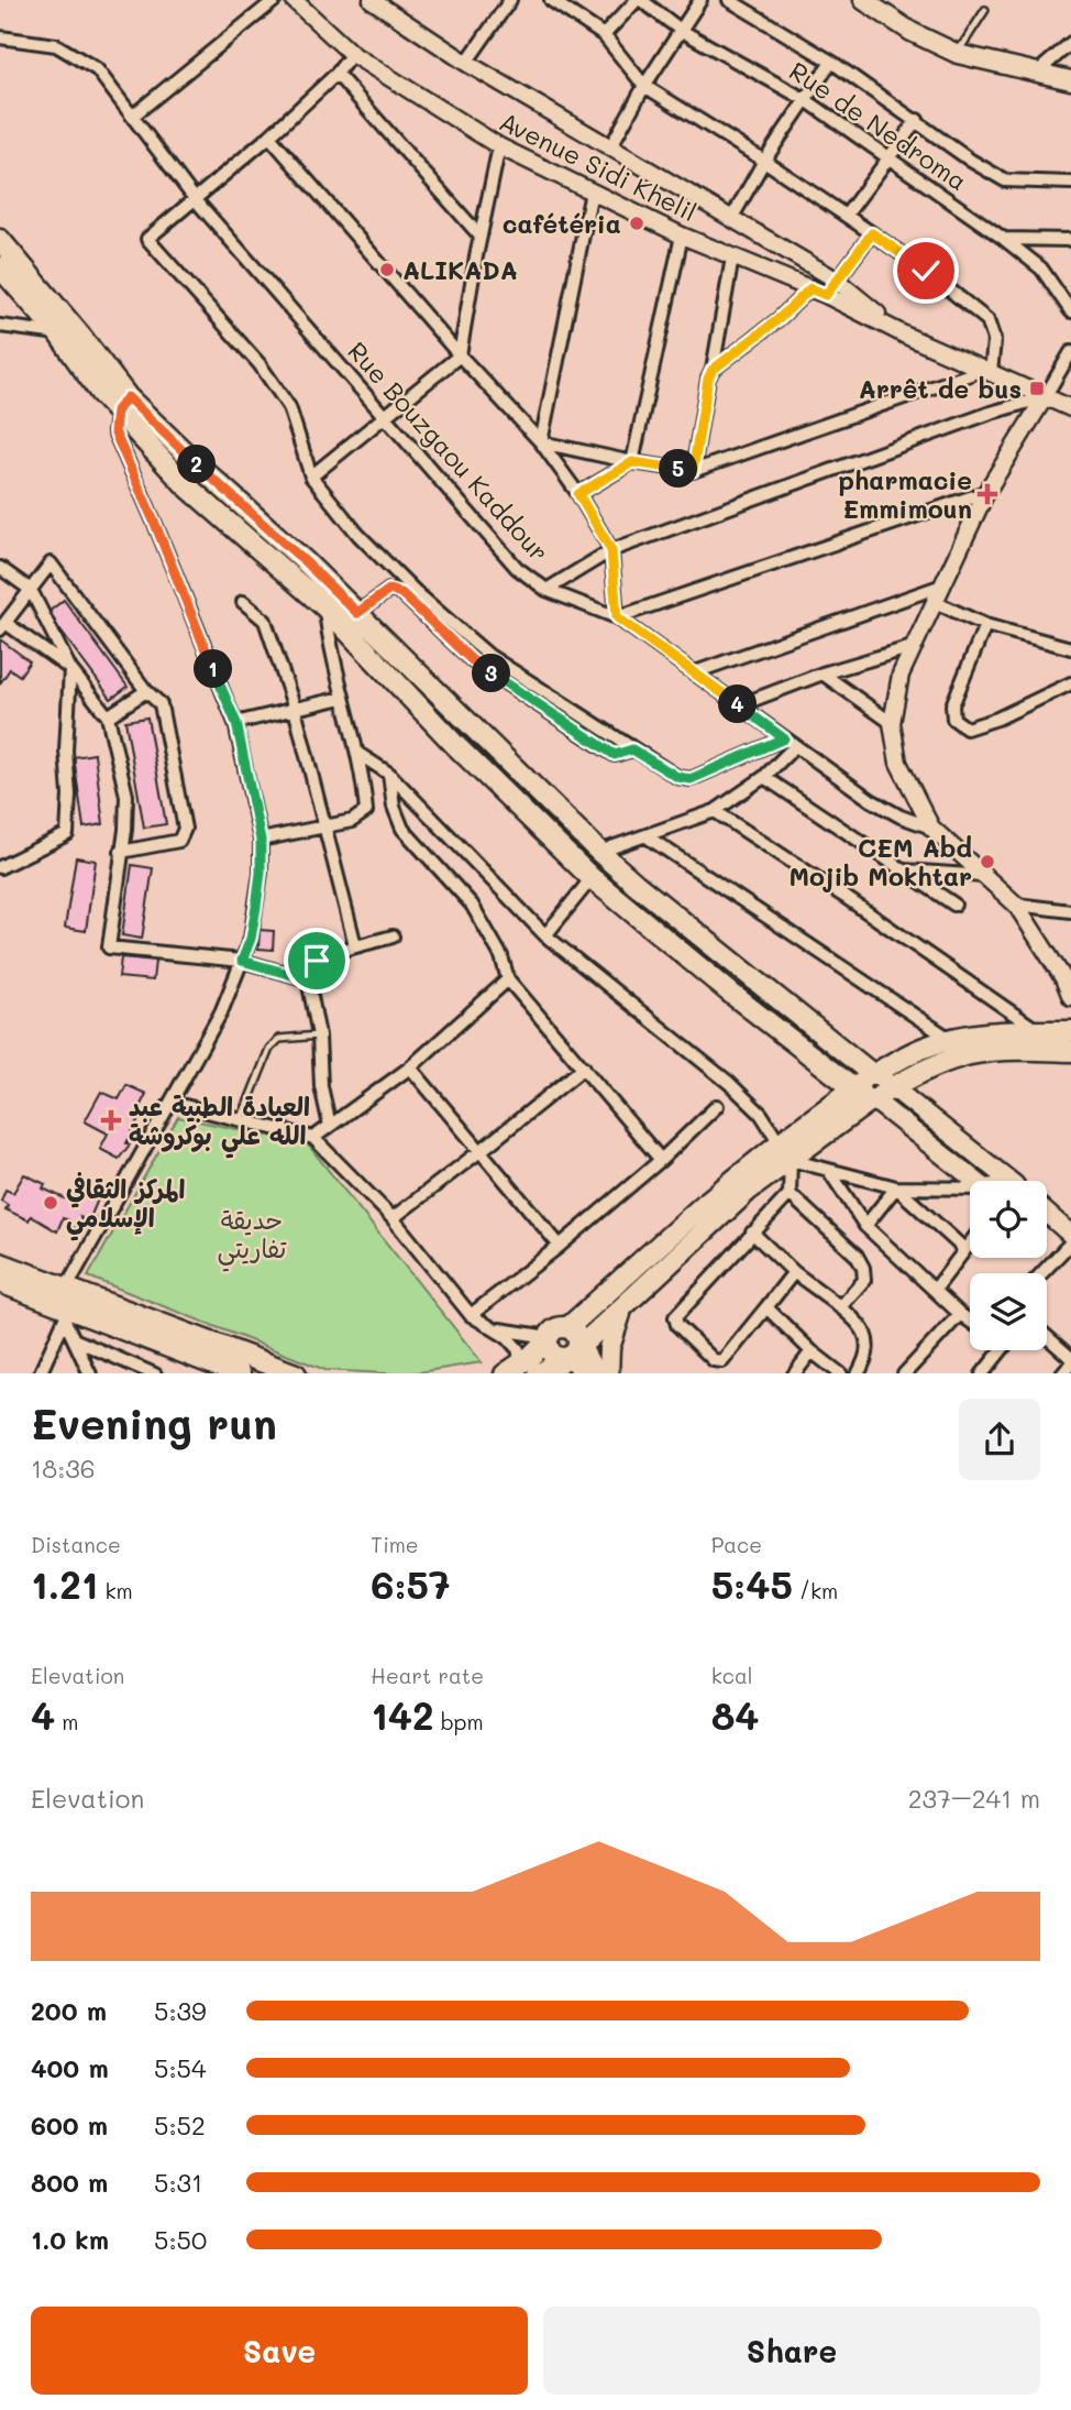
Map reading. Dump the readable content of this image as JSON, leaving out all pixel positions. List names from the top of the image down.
{
  "streets": {
    "street": ["Rue de Nedroma", "Avenue Sidi Khelil", "Rue Bouzgaou Kaddour"]
  },
  "parks": ["حديقة تفاريتي"],
  "places": {
    "other": [
      "cafétéria",
      "ALIKADA",
      "CEM Abd Mojib Mokhtar",
      "المركز الثقافي الإسلامي"
    ],
    "transit": ["Arrêt de bus"],
    "health": ["pharmacie Emmimoun", "العيادة الطبية عبد الله علي بوكروشة"]
  },
  "page": {
    "pins": [
      "2",
      "5",
      "1",
      "3",
      "4"
    ],
    "heading": ["Evening run", "18:36"],
    "stats": [
      ["Distance", "1.21 km"],
      ["Time", "6:57"],
      ["Pace", "5:45 /km"],
      ["Elevation", "4 m"],
      ["Heart rate", "142 bpm"],
      ["kcal", "84"]
    ],
    "chart": ["Elevation", "237–241 m"],
    "list": [
      {
        "name": "200 m",
        "note": "5:39"
      },
      {
        "name": "400 m",
        "note": "5:54"
      },
      {
        "name": "600 m",
        "note": "5:52"
      },
      {
        "name": "800 m",
        "note": "5:31"
      },
      {
        "name": "1.0 km",
        "note": "5:50"
      }
    ],
    "buttons": ["Save", "Share"]
  }
}
